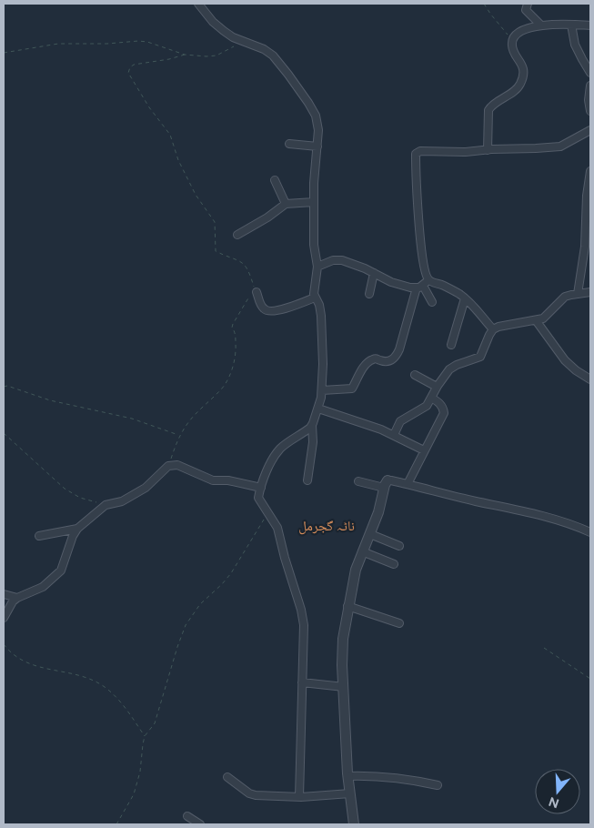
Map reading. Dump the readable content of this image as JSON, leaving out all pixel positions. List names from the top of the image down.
{
  "districts": ["ناٹہ گجرمل"],
  "north": "bottom"
}
